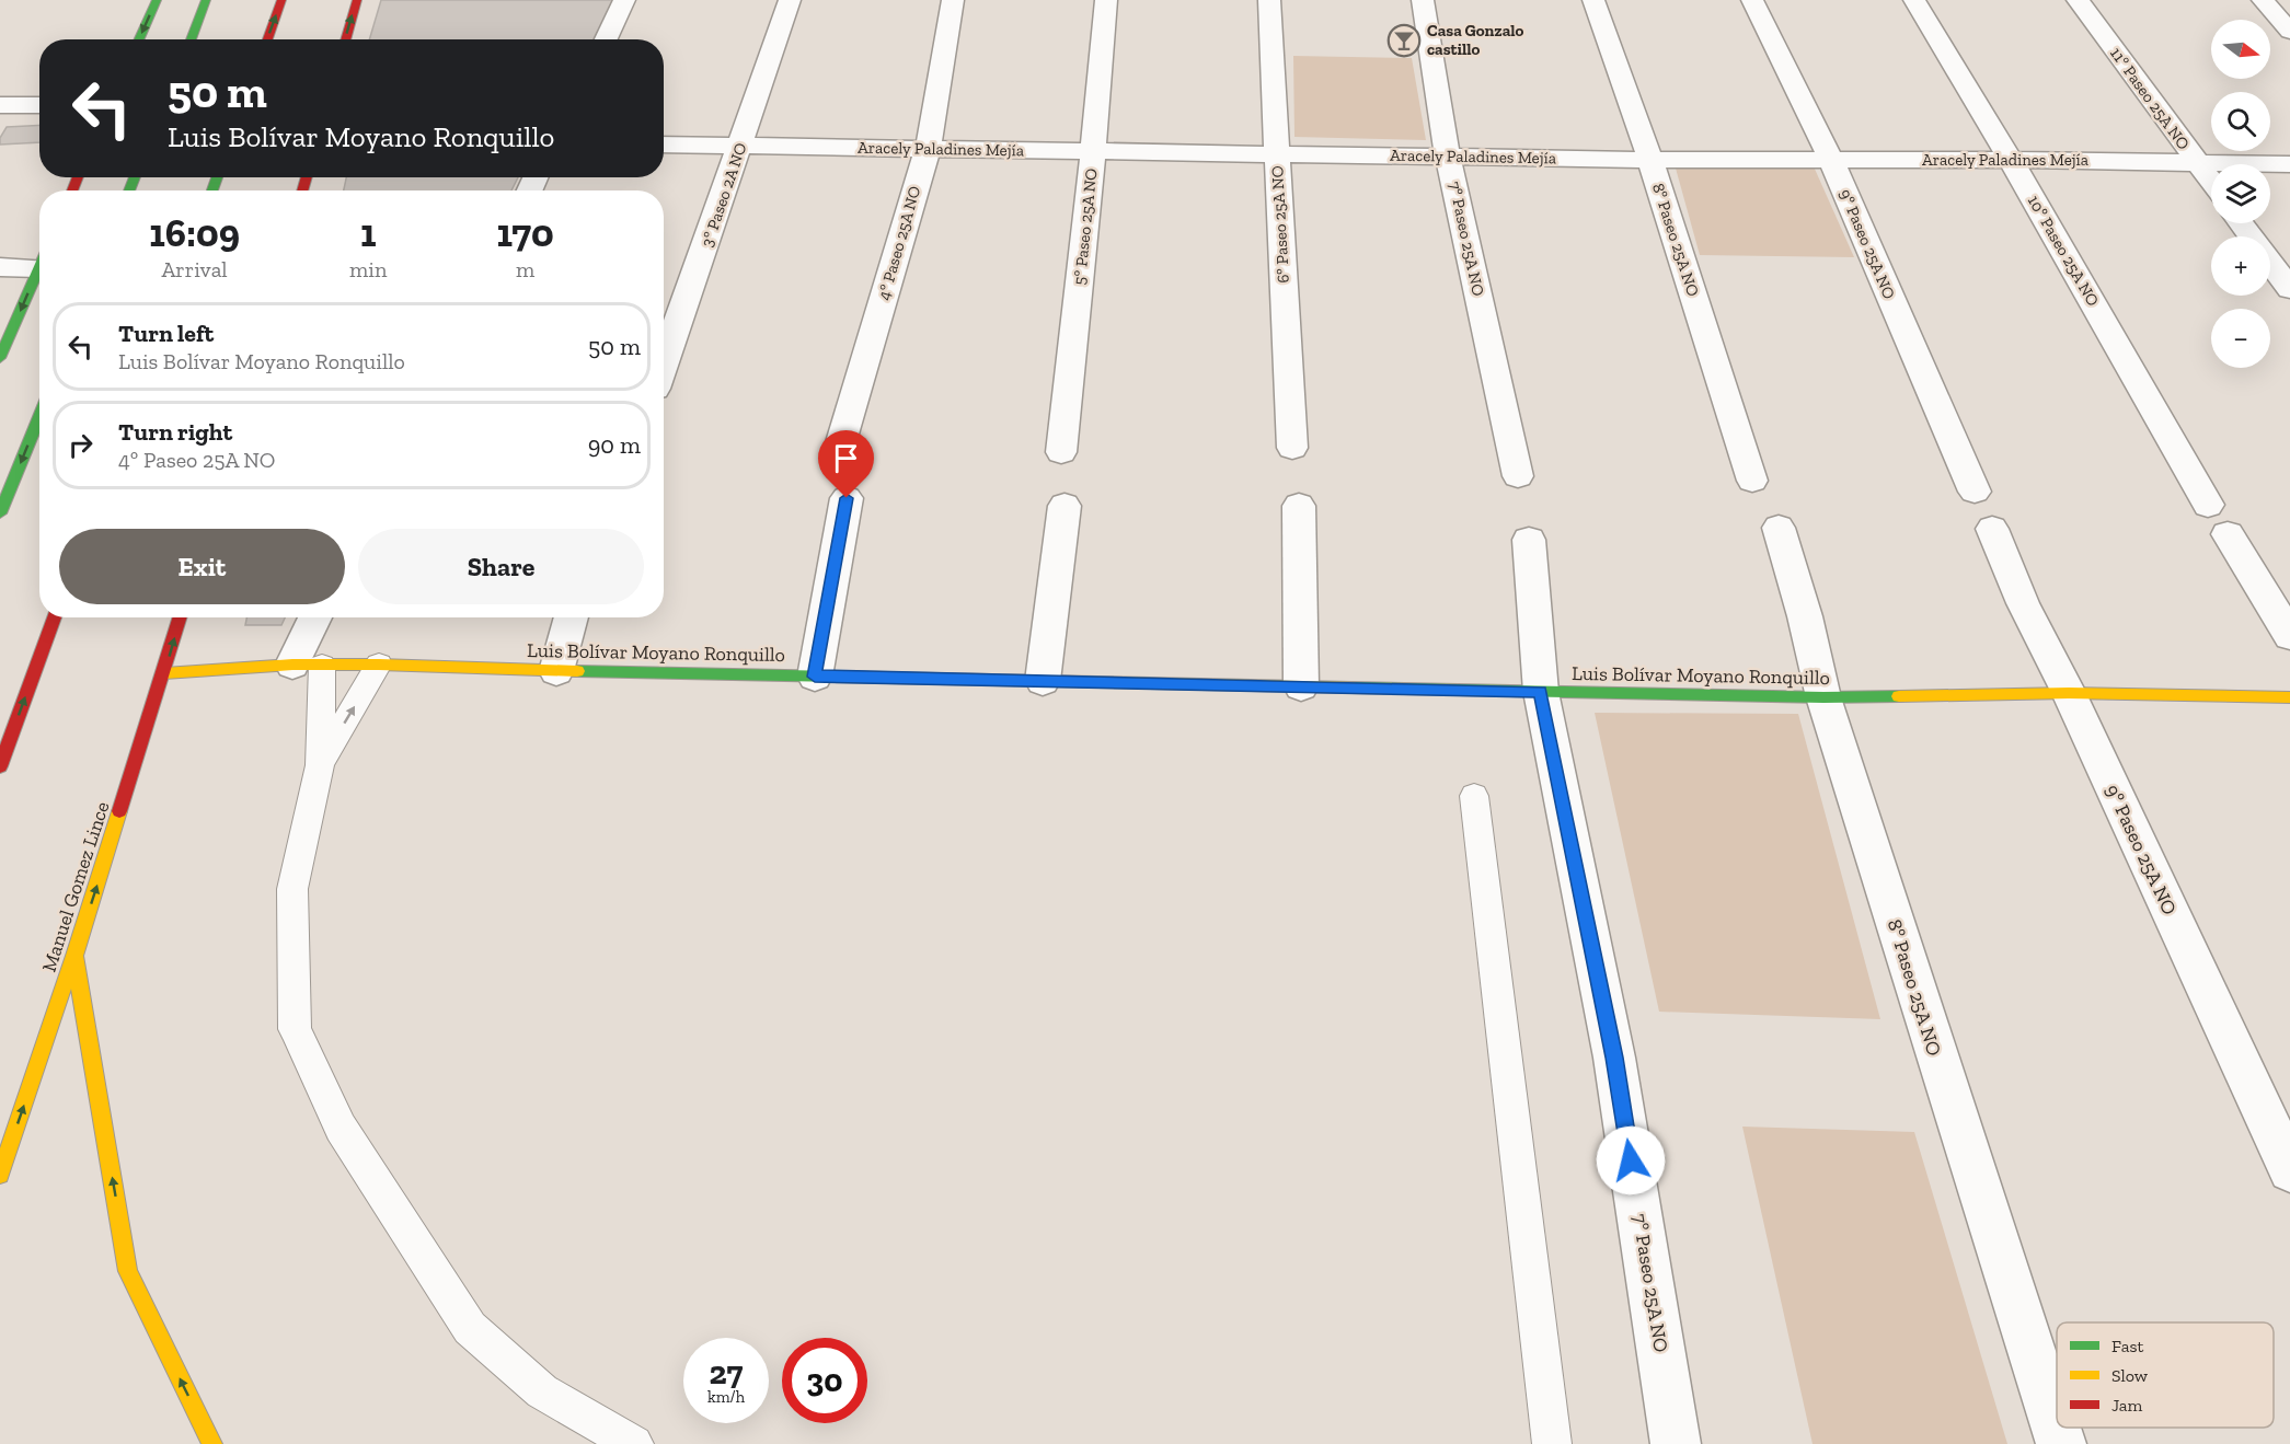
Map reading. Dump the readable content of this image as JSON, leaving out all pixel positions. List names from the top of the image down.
{
  "streets": {
    "main road": ["Luis Bolívar Moyano Ronquillo", "Manuel Gomez Lince"],
    "street": [
      "11º Paseo 25A NO",
      "Aracely Paladines Mejía",
      "3º Paseo 2A NO",
      "6º Paseo 25A NO",
      "5º Paseo 25A NO",
      "7º Paseo 25A NO",
      "8º Paseo 25A NO",
      "4º Paseo 25A NO",
      "9º Paseo 25A NO",
      "10º Paseo 25A NO"
    ]
  },
  "crossings": [
    ["11º Paseo 25A NO", "Aracely Paladines Mejía"],
    ["Aracely Paladines Mejía", "3º Paseo 2A NO"],
    ["Aracely Paladines Mejía", "6º Paseo 25A NO"],
    ["Aracely Paladines Mejía", "5º Paseo 25A NO"],
    ["Aracely Paladines Mejía", "7º Paseo 25A NO"],
    ["Aracely Paladines Mejía", "8º Paseo 25A NO"],
    ["Aracely Paladines Mejía", "4º Paseo 25A NO"],
    ["Aracely Paladines Mejía", "9º Paseo 25A NO"],
    ["Aracely Paladines Mejía", "10º Paseo 25A NO"],
    ["7º Paseo 25A NO", "Luis Bolívar Moyano Ronquillo"],
    ["8º Paseo 25A NO", "Luis Bolívar Moyano Ronquillo"],
    ["9º Paseo 25A NO", "Luis Bolívar Moyano Ronquillo"],
    ["Luis Bolívar Moyano Ronquillo", "Manuel Gomez Lince"]
  ],
  "one_way": ["Manuel Gomez Lince"],
  "places": {
    "bar": ["Casa Gonzalo castillo"]
  },
  "legend": ["Fast", "Slow", "Jam"],
  "north": "right",
  "page": {
    "map_buttons": ["+", "−"],
    "turn": ["50 m", "Luis Bolívar Moyano Ronquillo"],
    "eta": [
      "16:09",
      "Arrival",
      "1",
      "min",
      "170",
      "m"
    ],
    "list": [
      {
        "name": "Turn left",
        "note": "Luis Bolívar Moyano Ronquillo",
        "value": "50 m"
      },
      {
        "name": "Turn right",
        "note": "4º Paseo 25A NO",
        "value": "90 m"
      }
    ],
    "buttons": ["Exit", "Share"],
    "speed": "27 km/h",
    "limit": "30"
  }
}
